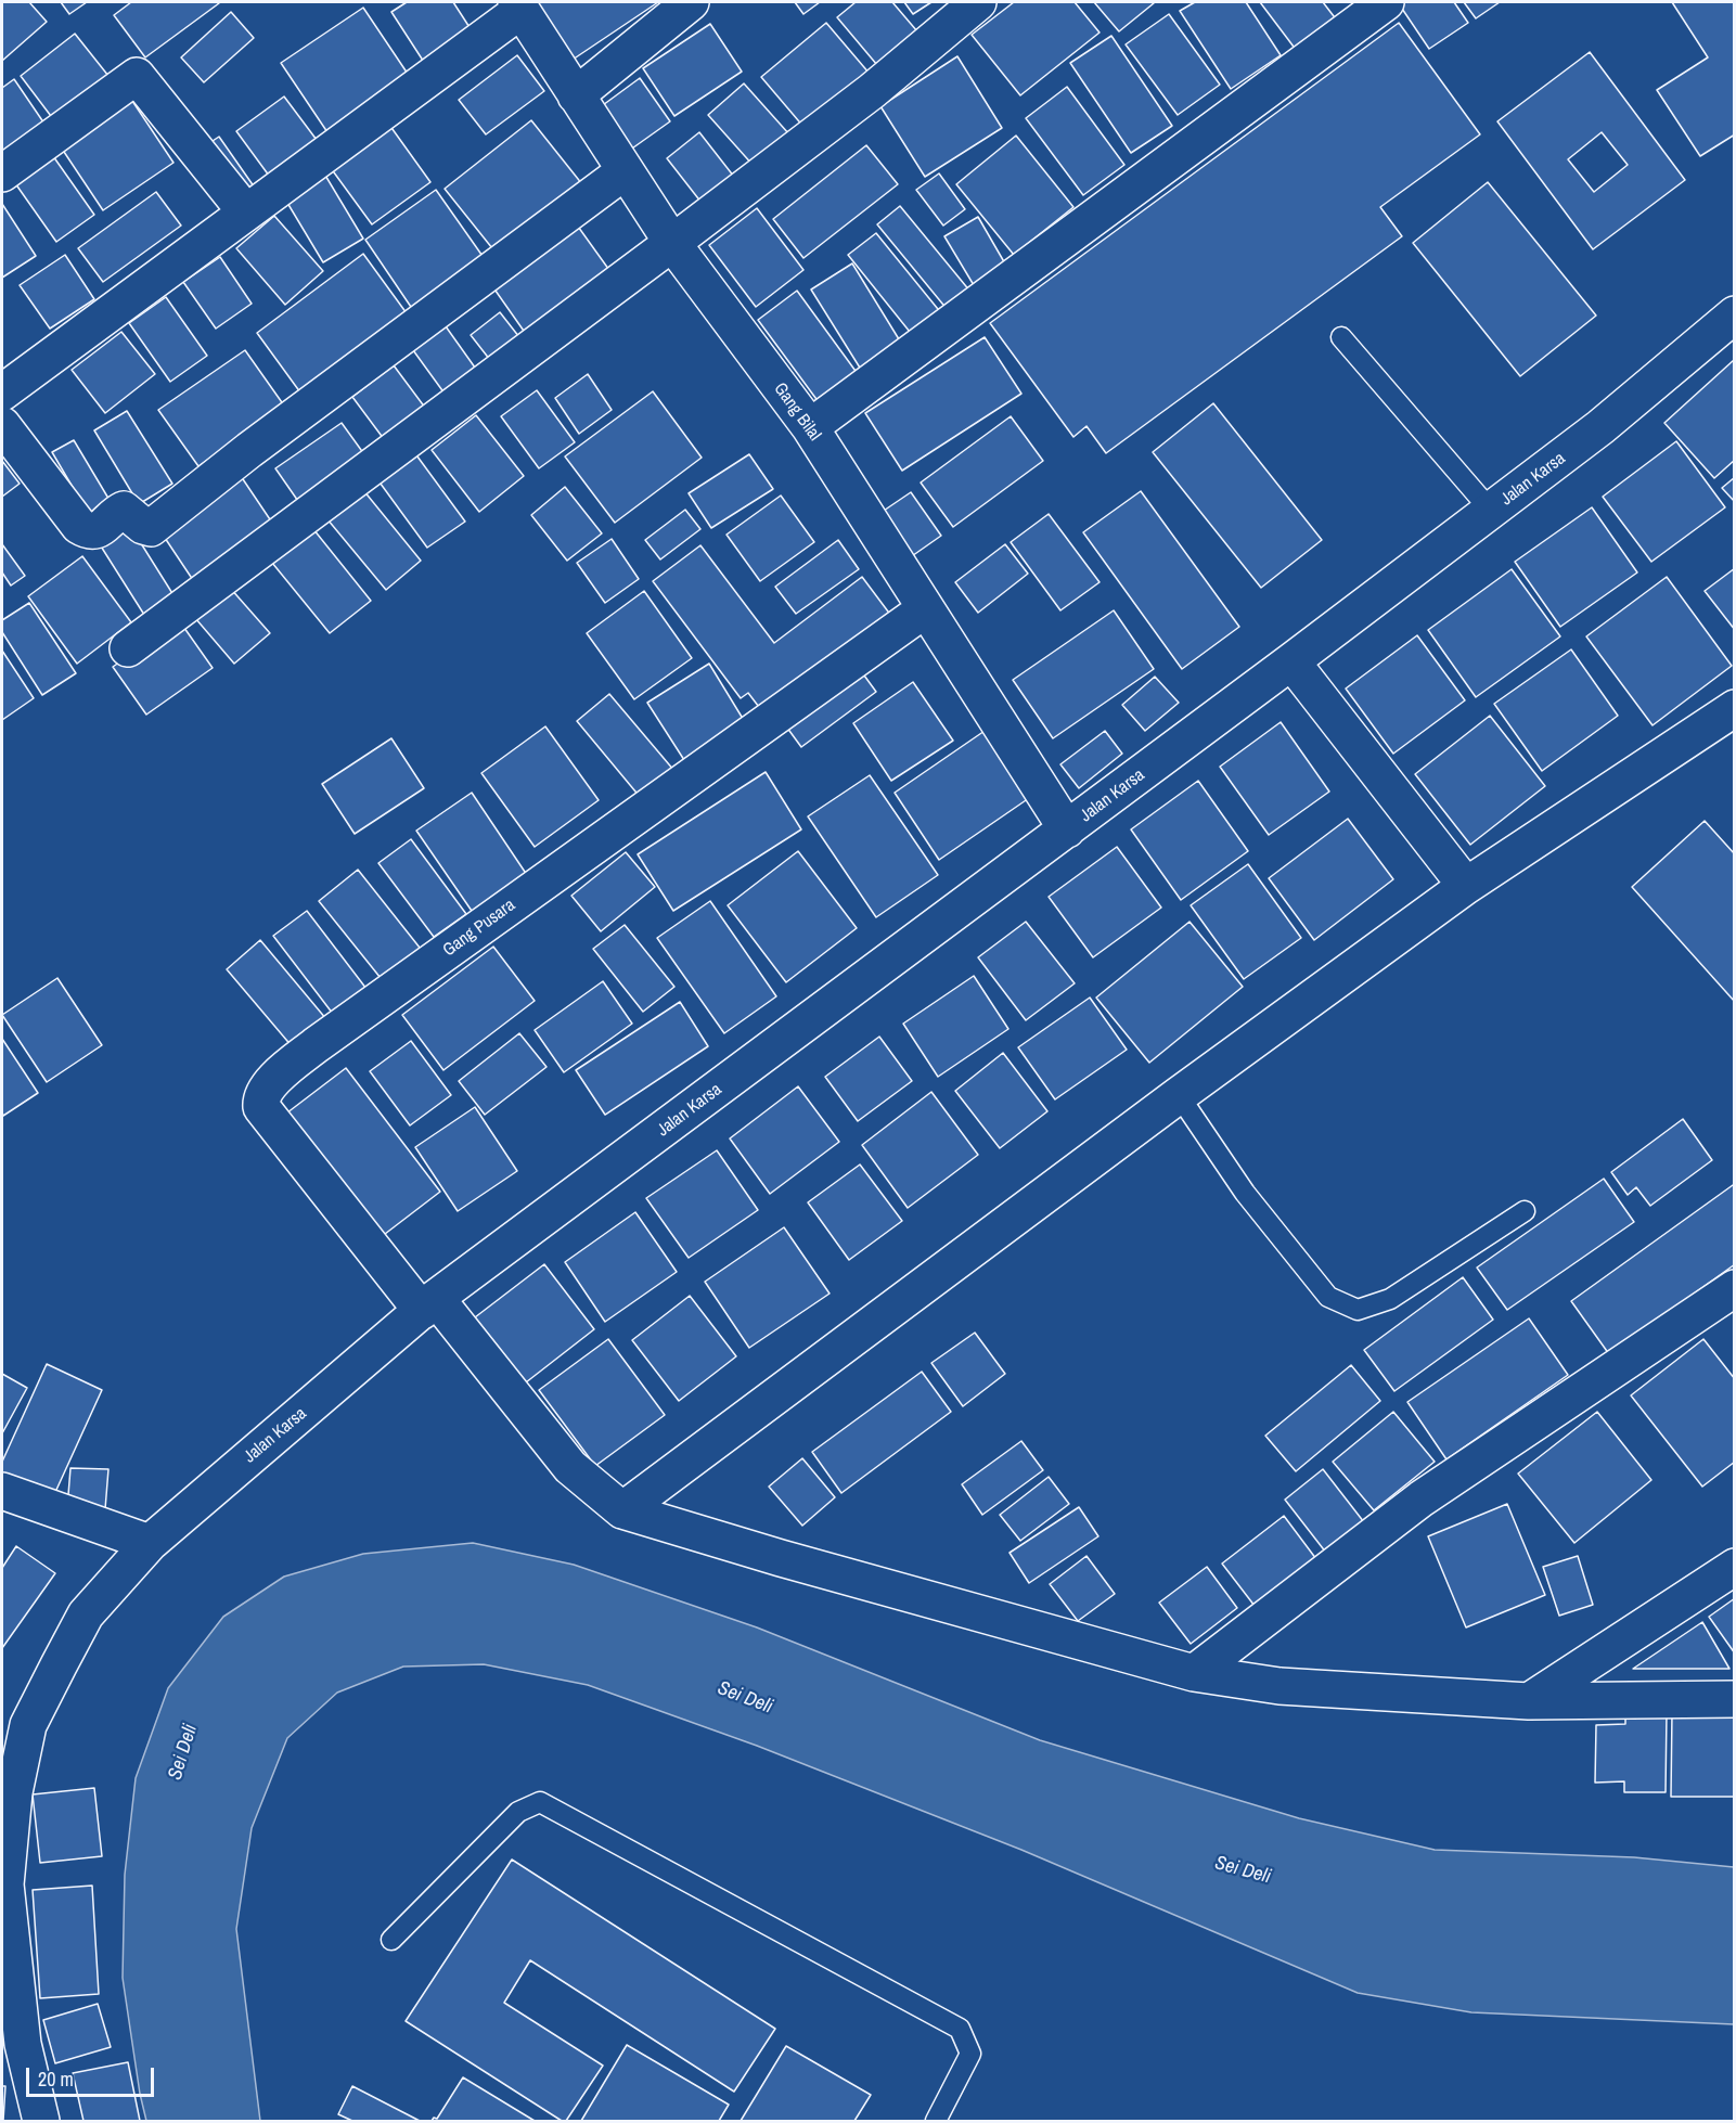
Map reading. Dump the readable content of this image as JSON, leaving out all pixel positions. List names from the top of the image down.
{
  "streets": {
    "street": ["Gang Bilal", "Jalan Karsa", "Gang Pusara"]
  },
  "crossings": [
    ["Gang Bilal", "Jalan Karsa"],
    ["Gang Bilal", "Gang Pusara"],
    ["Jalan Karsa", "Gang Pusara"]
  ],
  "water": ["Sei Deli"],
  "scale_bar": "20 m"
}
